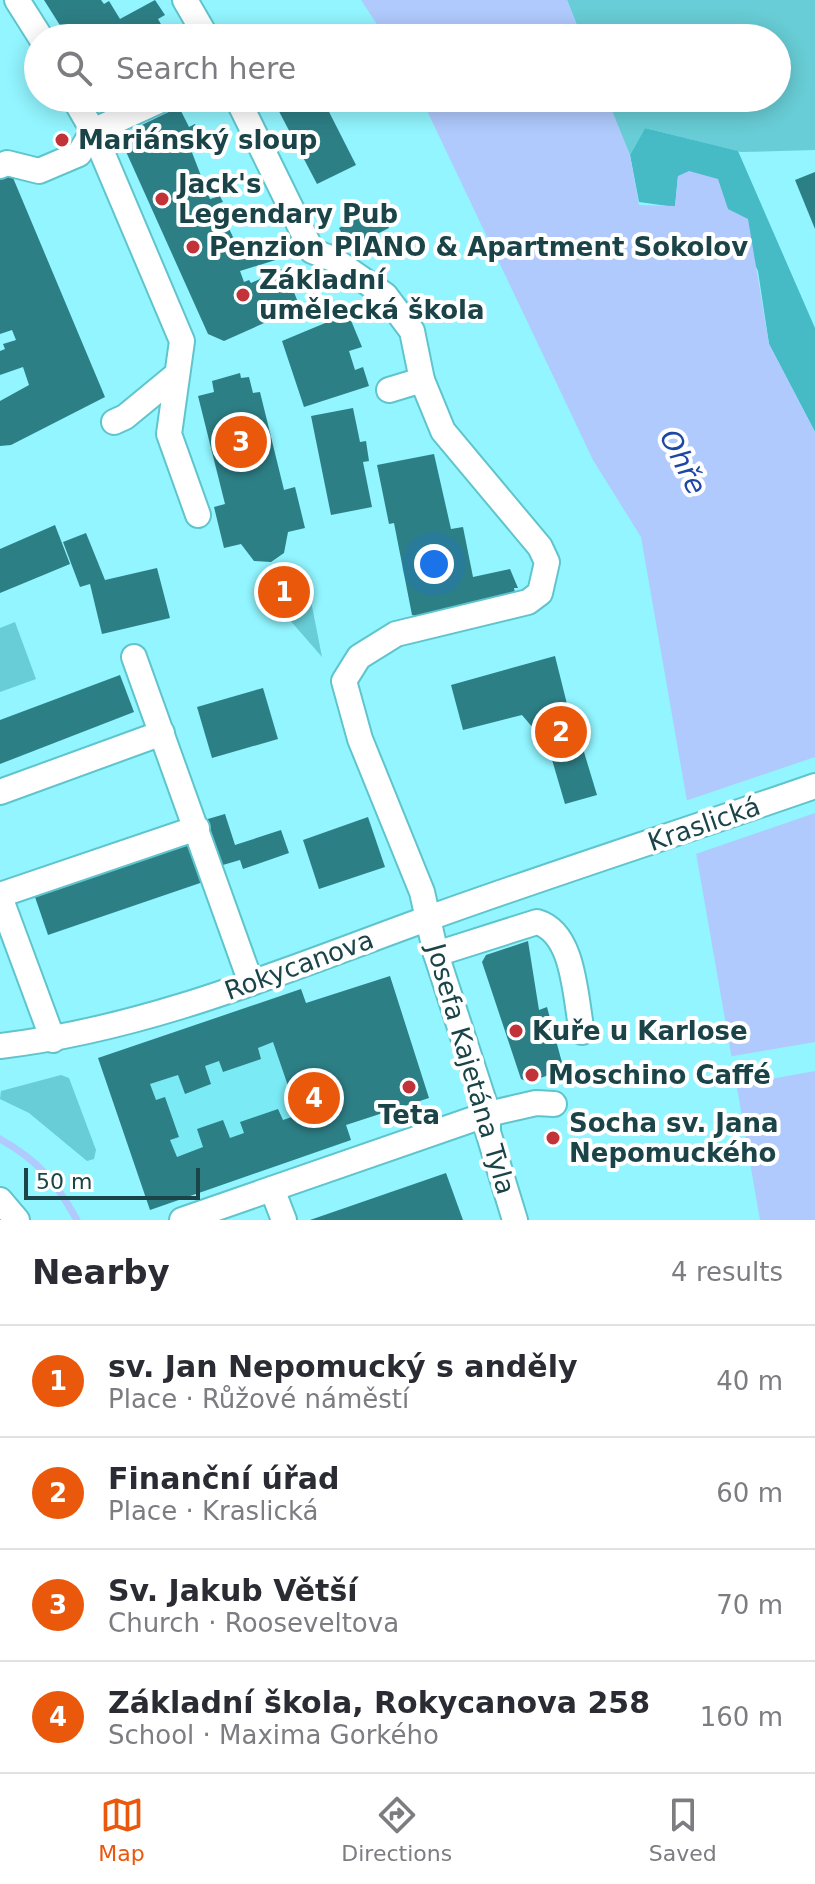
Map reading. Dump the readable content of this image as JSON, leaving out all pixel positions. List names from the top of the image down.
{
  "streets": {
    "street": ["Kraslická", "Rokycanova", "Josefa Kajetána Tyla"]
  },
  "crossings": [
    ["Kraslická", "Rokycanova"],
    ["Rokycanova", "Josefa Kajetána Tyla"]
  ],
  "water": ["Ohře"],
  "places": [
    "Mariánský sloup",
    "Jack's Legendary Pub",
    "Penzion PIANO & Apartment Sokolov",
    "Základní umělecká škola",
    "Kuře u Karlose",
    "Moschino Caffé",
    "Teta",
    "Socha sv. Jana Nepomuckého"
  ],
  "scale_bar": "50 m",
  "page": {
    "search": "Search here",
    "pins": [
      "3",
      "1",
      "2",
      "4"
    ],
    "scale": "50 m",
    "heading": ["Nearby", "4 results"],
    "list": [
      {
        "mark": "1",
        "name": "sv. Jan Nepomucký s anděly",
        "note": "Place · Růžové náměstí",
        "value": "40 m"
      },
      {
        "mark": "2",
        "name": "Finanční úřad",
        "note": "Place · Kraslická",
        "value": "60 m"
      },
      {
        "mark": "3",
        "name": "Sv. Jakub Větší",
        "note": "Church · Rooseveltova",
        "value": "70 m"
      },
      {
        "mark": "4",
        "name": "Základní škola, Rokycanova 258",
        "note": "School · Maxima Gorkého",
        "value": "160 m"
      }
    ],
    "nav": ["Map", "Directions", "Saved"]
  }
}
